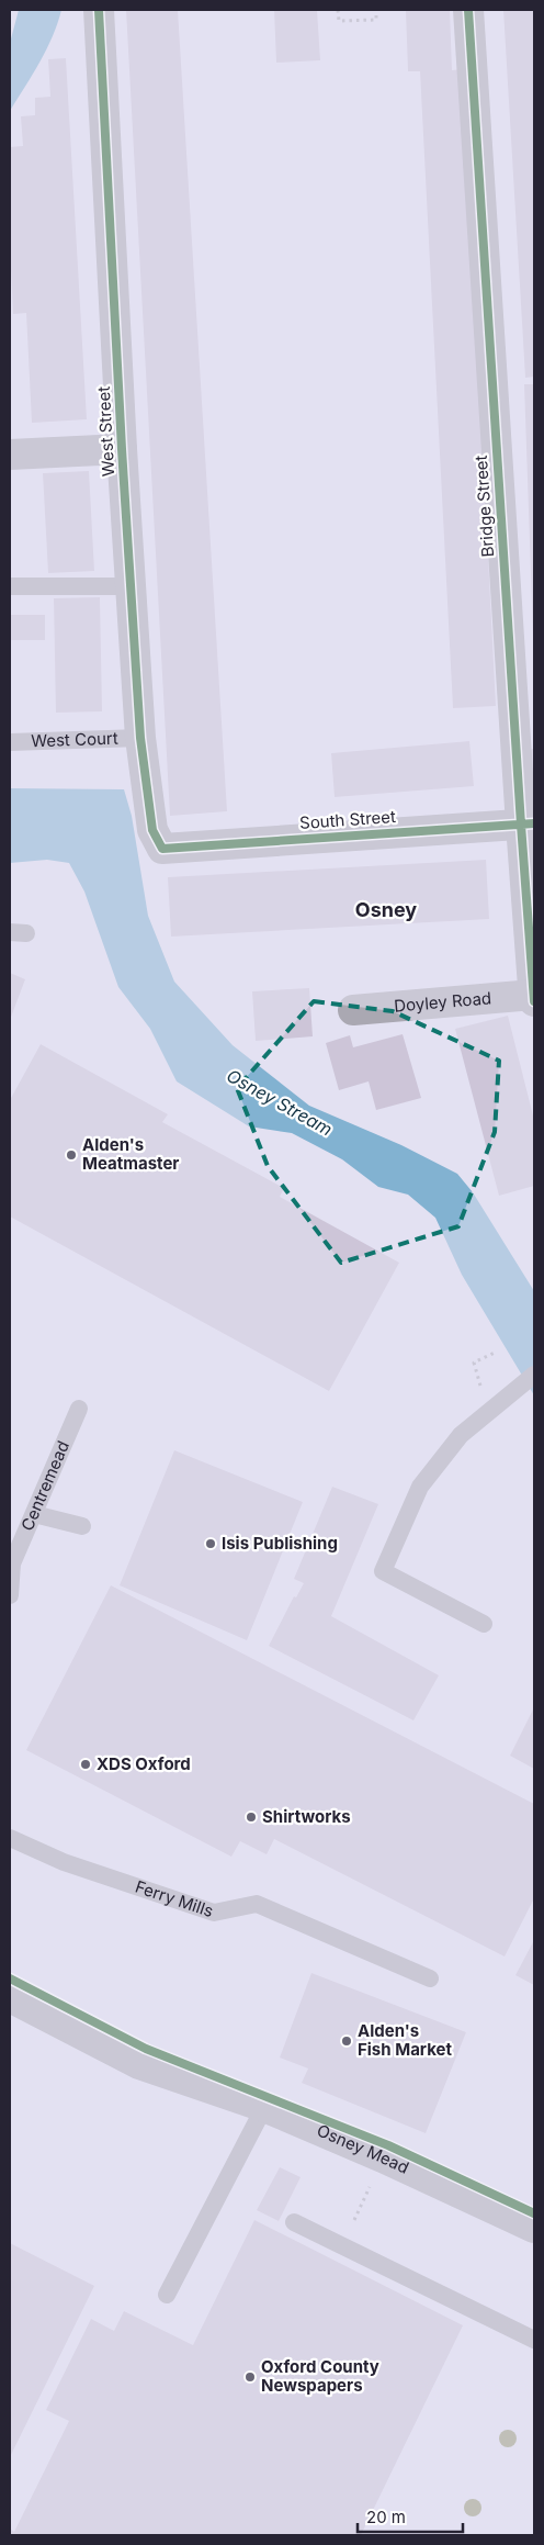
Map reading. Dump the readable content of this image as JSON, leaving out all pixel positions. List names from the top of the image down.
{
  "streets": {
    "street": [
      "West Street",
      "Bridge Street",
      "South Street",
      "Doyley Road",
      "Osney Mead"
    ],
    "lane": ["West Court", "Centremead", "Ferry Mills"]
  },
  "crossings": [
    ["West Street", "West Court"],
    ["West Street", "South Street"],
    ["Bridge Street", "South Street"],
    ["Bridge Street", "Doyley Road"]
  ],
  "districts": ["Osney"],
  "water": ["Osney Stream"],
  "places": [
    "Alden's Meatmaster",
    "Isis Publishing",
    "XDS Oxford",
    "Shirtworks",
    "Alden's Fish Market",
    "Oxford County Newspapers"
  ],
  "scale_bar": "20 m"
}
